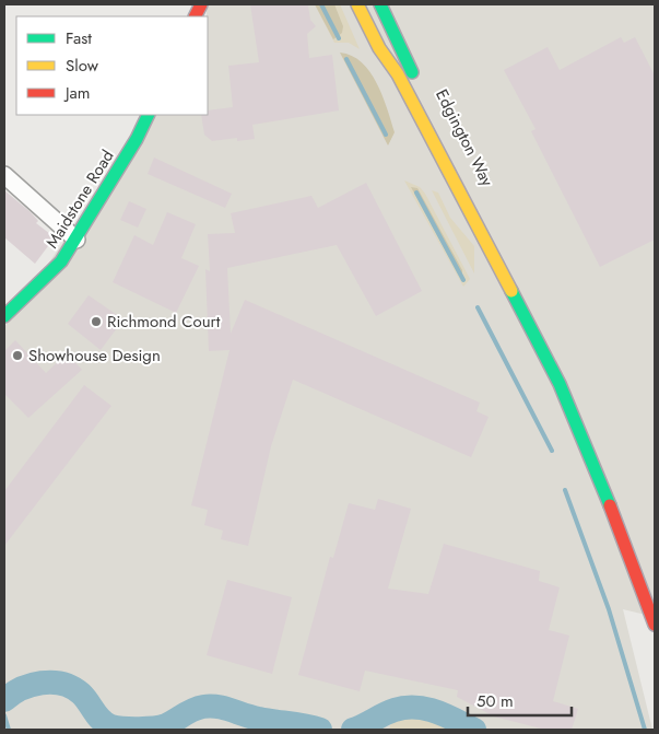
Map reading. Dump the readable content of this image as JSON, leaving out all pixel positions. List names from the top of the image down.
{
  "streets": {
    "main road": ["Edgington Way", "Maidstone Road"]
  },
  "places": ["Richmond Court", "Showhouse Design"],
  "legend": ["Fast", "Slow", "Jam"],
  "scale_bar": "50 m"
}
